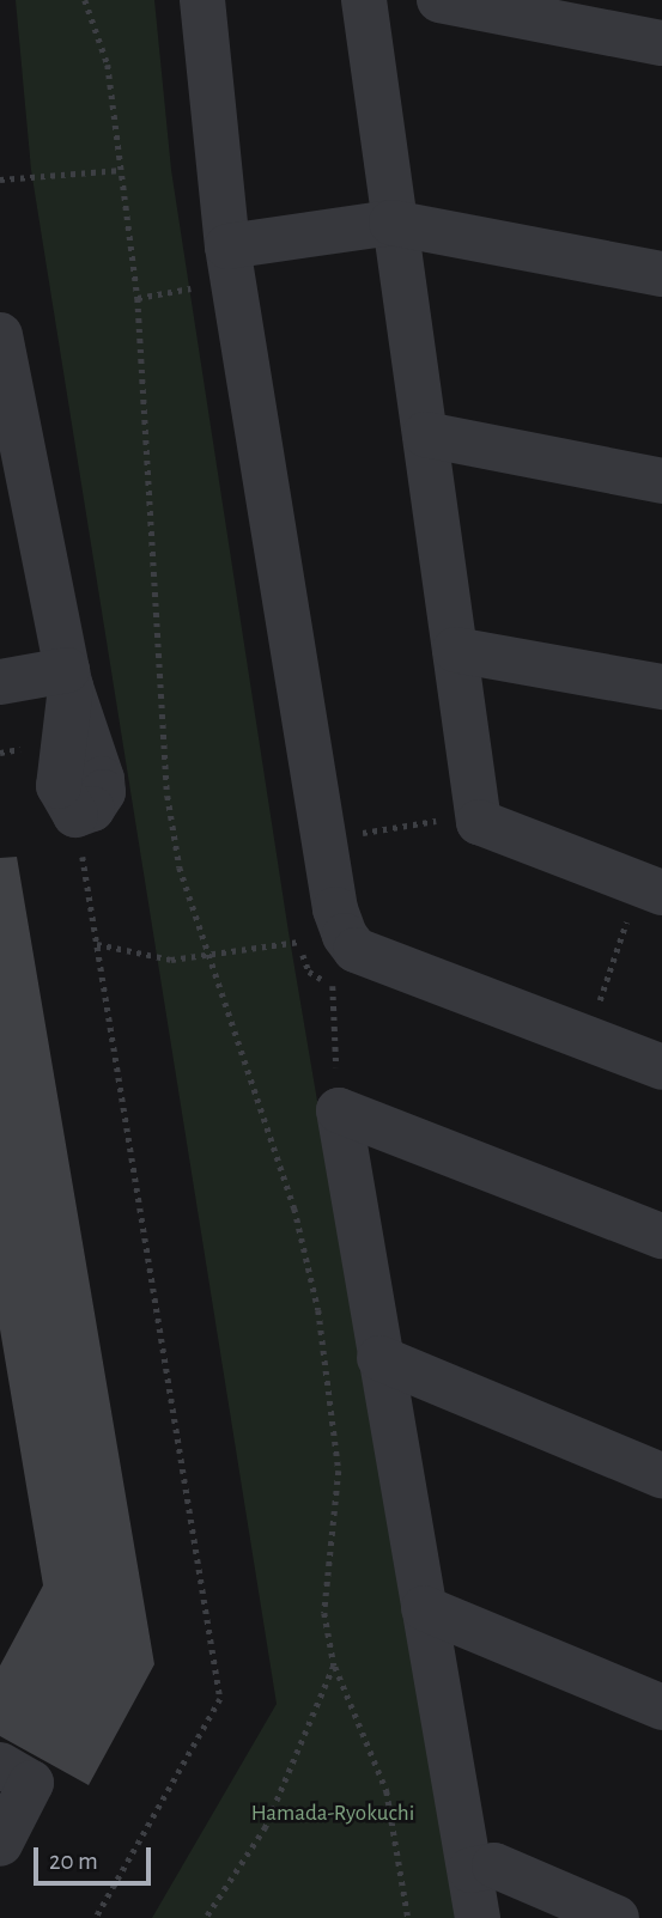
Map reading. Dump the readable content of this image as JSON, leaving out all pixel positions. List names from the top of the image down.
{
  "parks": ["Hamada-Ryokuchi"],
  "scale_bar": "20 m"
}
